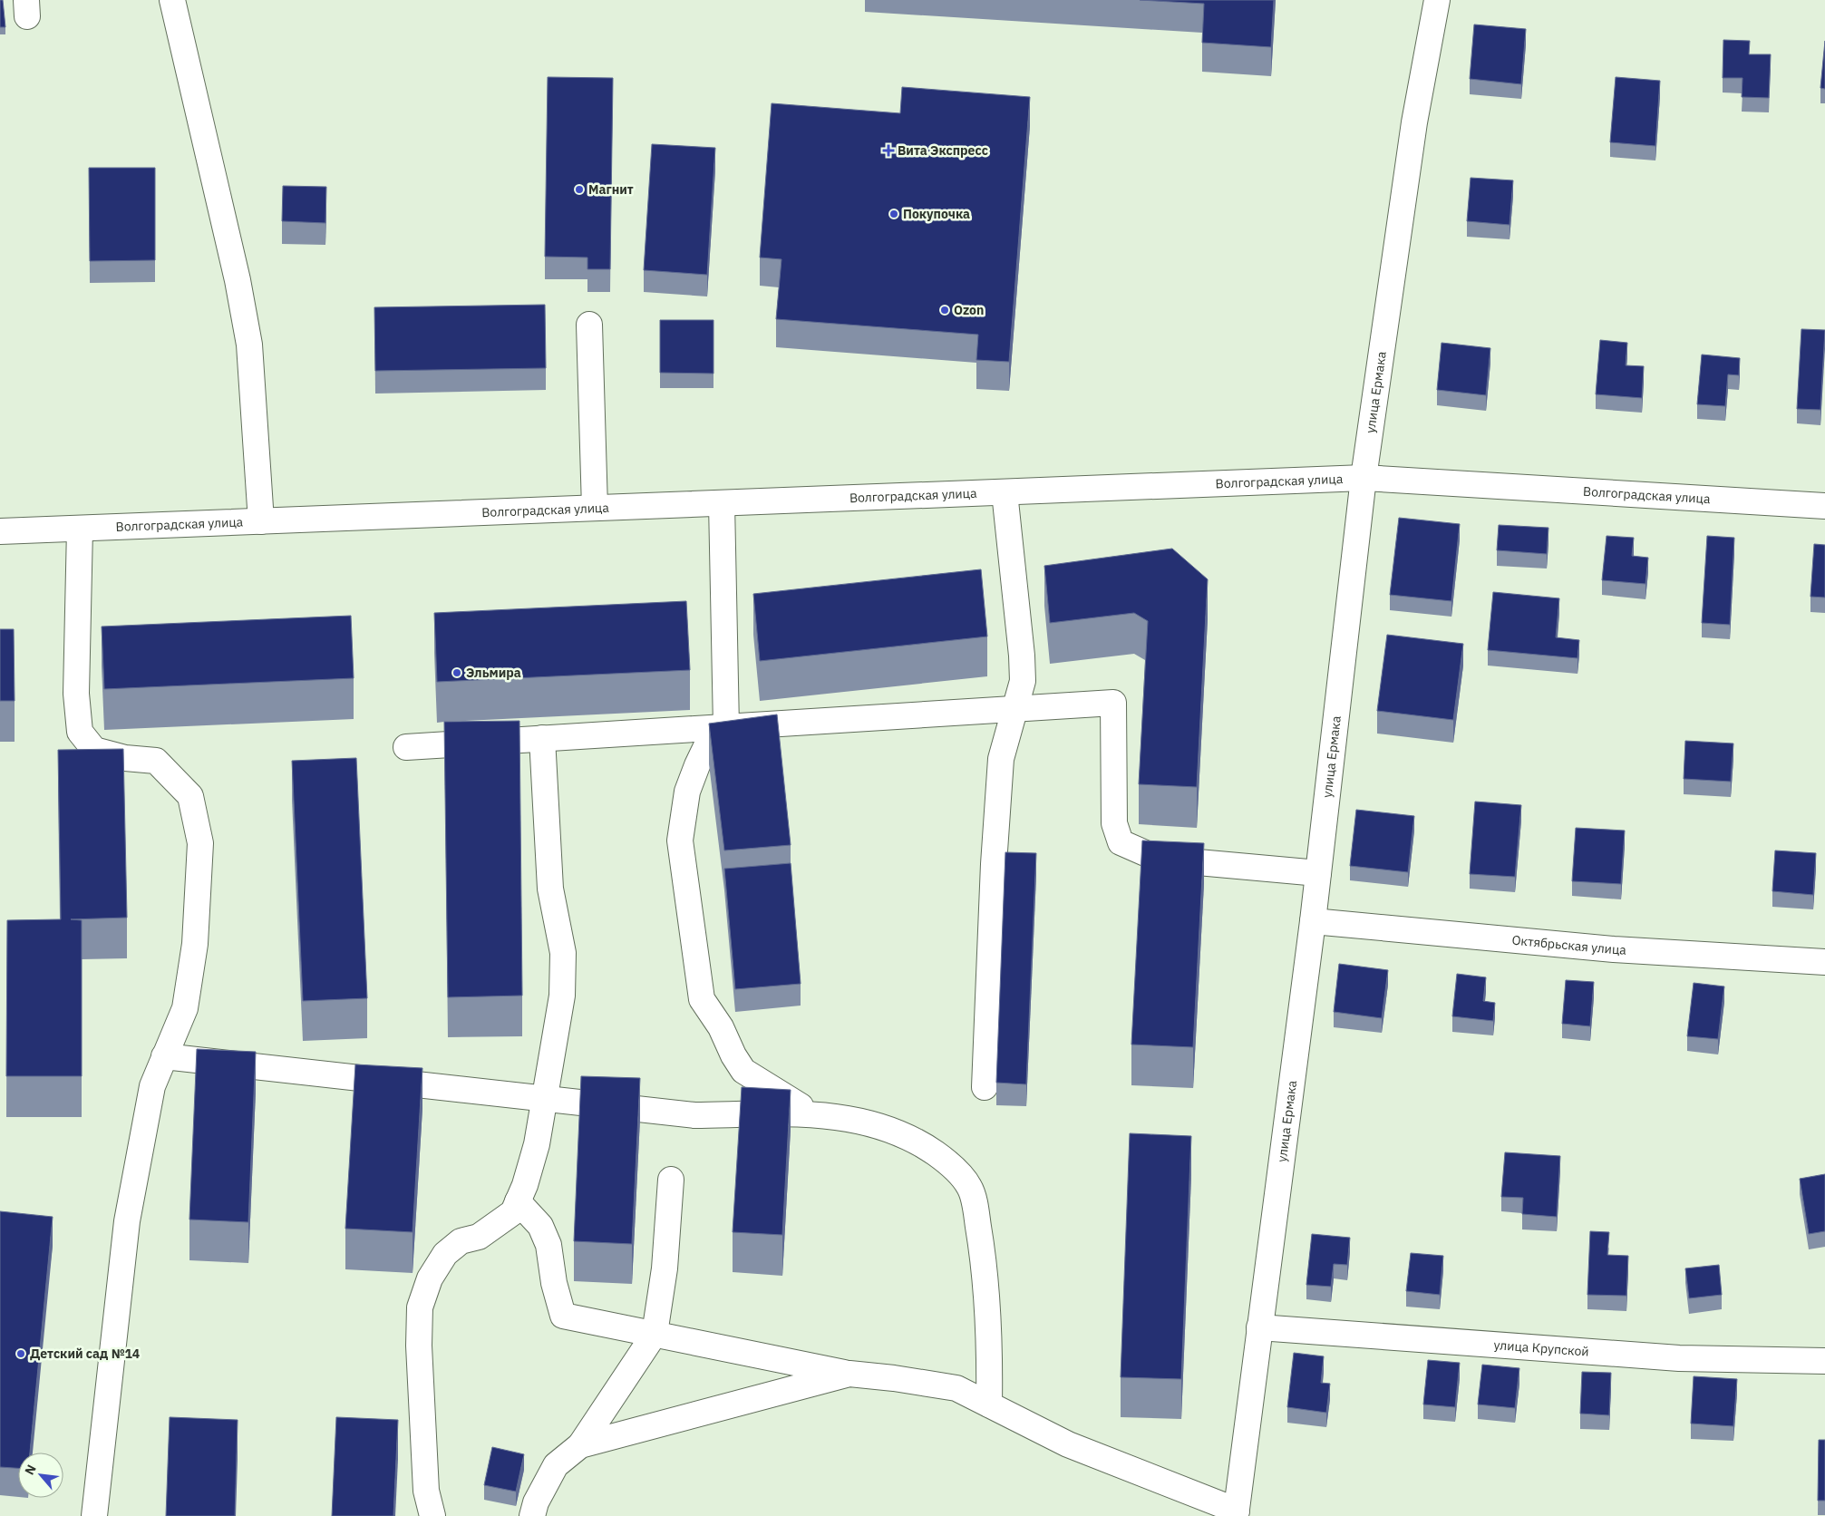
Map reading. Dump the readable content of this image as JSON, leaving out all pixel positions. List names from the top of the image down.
{
  "streets": {
    "street": [
      "улица Ермака",
      "Волгоградская улица",
      "Октябрьская улица",
      "улица Крупской"
    ]
  },
  "crossings": [
    ["улица Ермака", "Волгоградская улица"],
    ["улица Ермака", "Октябрьская улица"],
    ["улица Ермака", "улица Крупской"]
  ],
  "places": {
    "health": ["Вита Экспресс"],
    "other": [
      "Магнит",
      "Покупочка",
      "Ozon",
      "Эльмира",
      "Детский сад №14"
    ]
  },
  "north": "top left"
}
